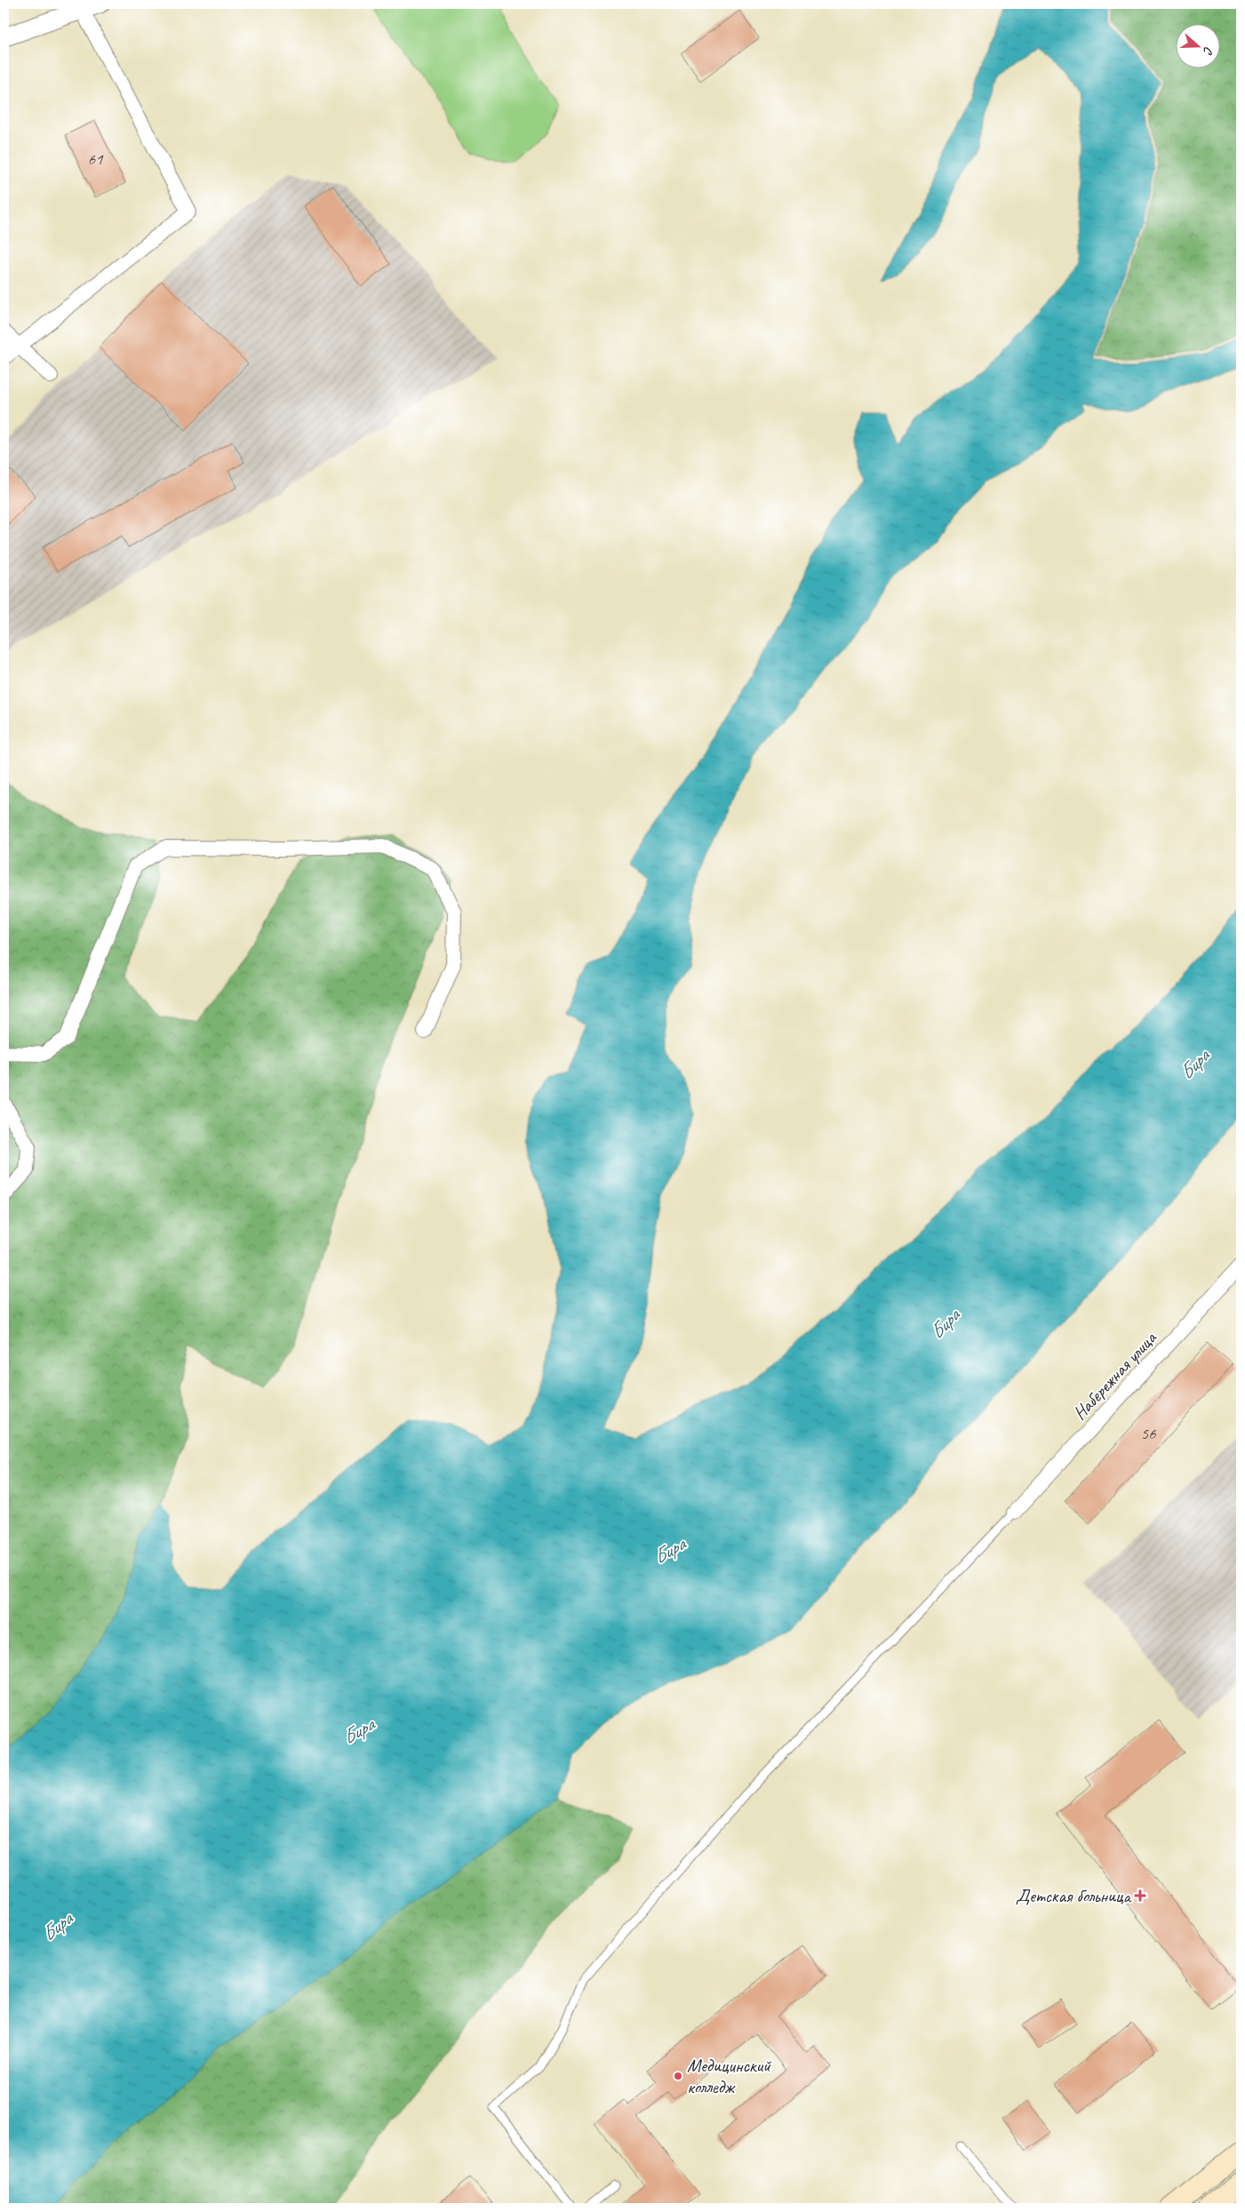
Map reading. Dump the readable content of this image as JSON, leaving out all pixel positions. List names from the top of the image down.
{
  "streets": {
    "street": ["Набережная улица"]
  },
  "water": ["Бира"],
  "places": {
    "health": ["Детская больница"],
    "other": ["Медицинский колледж"]
  },
  "house_numbers": ["61", "56"],
  "north": "right"
}
